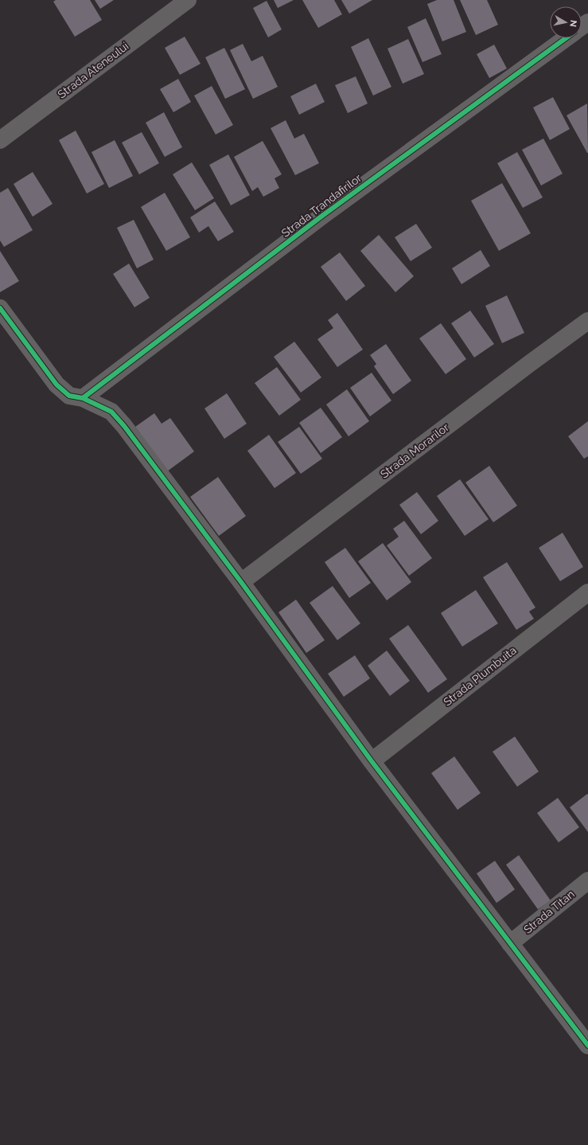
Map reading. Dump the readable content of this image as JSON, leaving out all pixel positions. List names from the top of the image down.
{
  "streets": {
    "street": [
      "Strada Ateneului",
      "Strada Trandafirilor",
      "Strada Morarilor",
      "Strada Plumbuita",
      "Strada Titan"
    ]
  },
  "north": "right"
}
